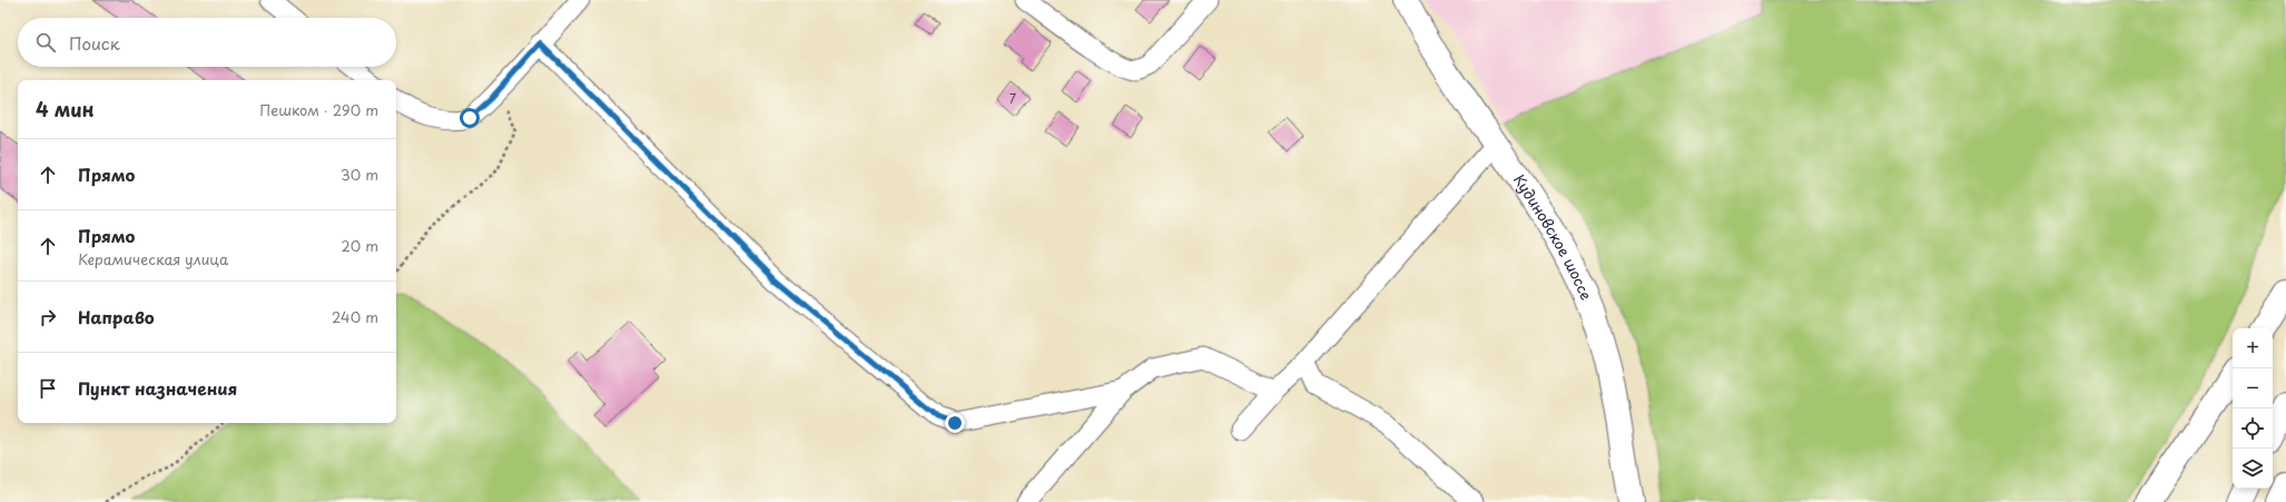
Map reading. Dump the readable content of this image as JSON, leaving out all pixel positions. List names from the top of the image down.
{
  "streets": {
    "main road": ["Кудиновское шоссе"]
  },
  "house_numbers": ["7"],
  "page": {
    "search": "Поиск",
    "heading": ["4 мин", "Пешком · 290 m"],
    "list": [
      ["Прямо", "30 m"],
      ["Прямо", "Керамическая улица", "20 m"],
      ["Направо", "240 m"],
      "Пункт назначения"
    ],
    "map_buttons": ["+", "−"]
  }
}
